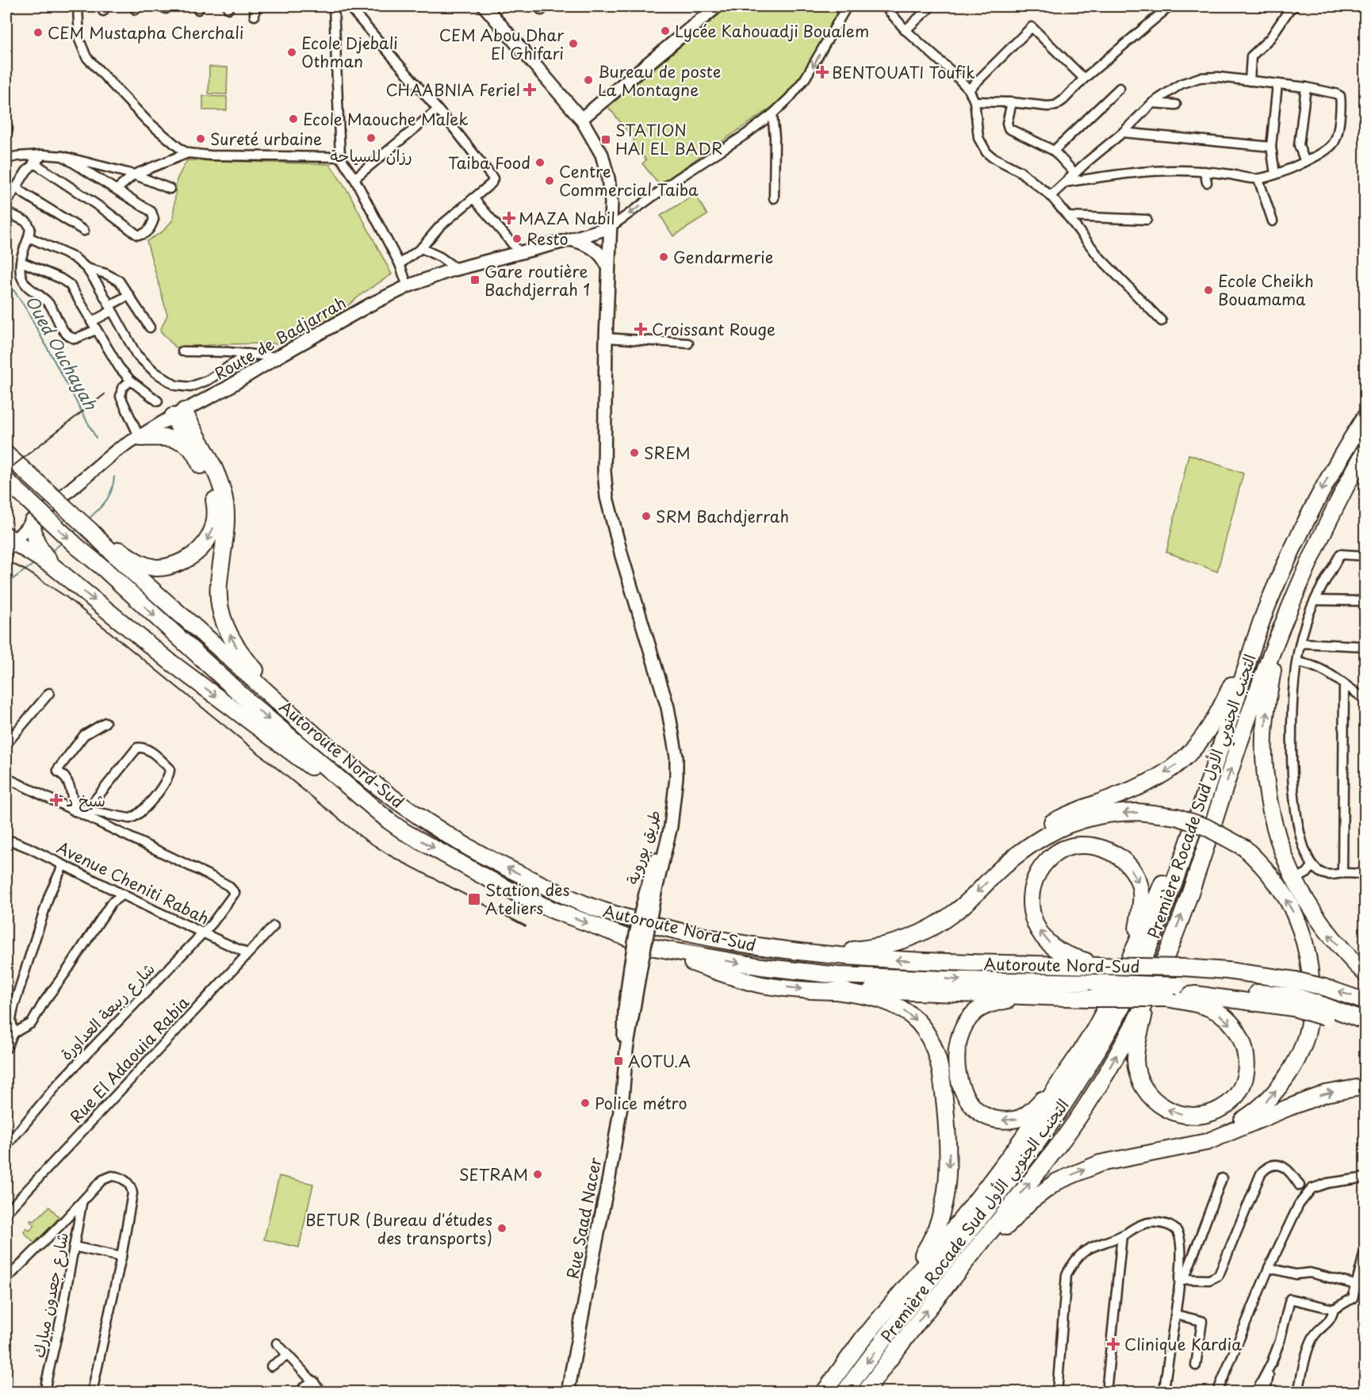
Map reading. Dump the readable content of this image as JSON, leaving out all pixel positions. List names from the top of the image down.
{
  "streets": {
    "highway": ["Autoroute Nord-Sud", "Première Rocade Sud التجنب الجنوبي الأول"],
    "main road": ["Route de Badjarrah", "طريق بوروبة", "Rue Saad Nacer"],
    "street": [
      "Avenue Cheniti Rabah",
      "شارع ربيعة العداورة",
      "Rue El Adaouia Rabia",
      "شارع جعدون مبارك"
    ]
  },
  "crossings": [
    ["Route de Badjarrah", "طريق بوروبة"],
    ["طريق بوروبة", "Rue Saad Nacer"],
    ["Avenue Cheniti Rabah", "شارع ربيعة العداورة"],
    ["Avenue Cheniti Rabah", "Rue El Adaouia Rabia"]
  ],
  "water": ["Oued Ouchayah"],
  "places": {
    "other": [
      "Lycée Kahouadji Boualem",
      "CEM Mustapha Cherchali",
      "CEM Abou Dhar El Ghifari",
      "Ecole Djebali Othman",
      "Bureau de poste La Montagne",
      "Ecole Maouche Malek",
      "رزان للسياحة",
      "Sureté urbaine",
      "Taiba Food",
      "Centre Commercial Taiba",
      "Resto",
      "Gendarmerie",
      "Ecole Cheikh Bouamama",
      "SREM",
      "SRM Bachdjerrah",
      "Police métro",
      "SETRAM",
      "BETUR (Bureau d'études des transports)"
    ],
    "health": [
      "BENTOUATI Toufik",
      "CHAABNIA Feriel",
      "MAZA Nabil",
      "Croissant Rouge",
      "شيخ د",
      "Clinique Kardia"
    ],
    "transit": [
      "STATION HAI EL BADR",
      "Gare routière Bachdjerrah 1",
      "Station des Ateliers",
      "AOTU.A"
    ]
  }
}
